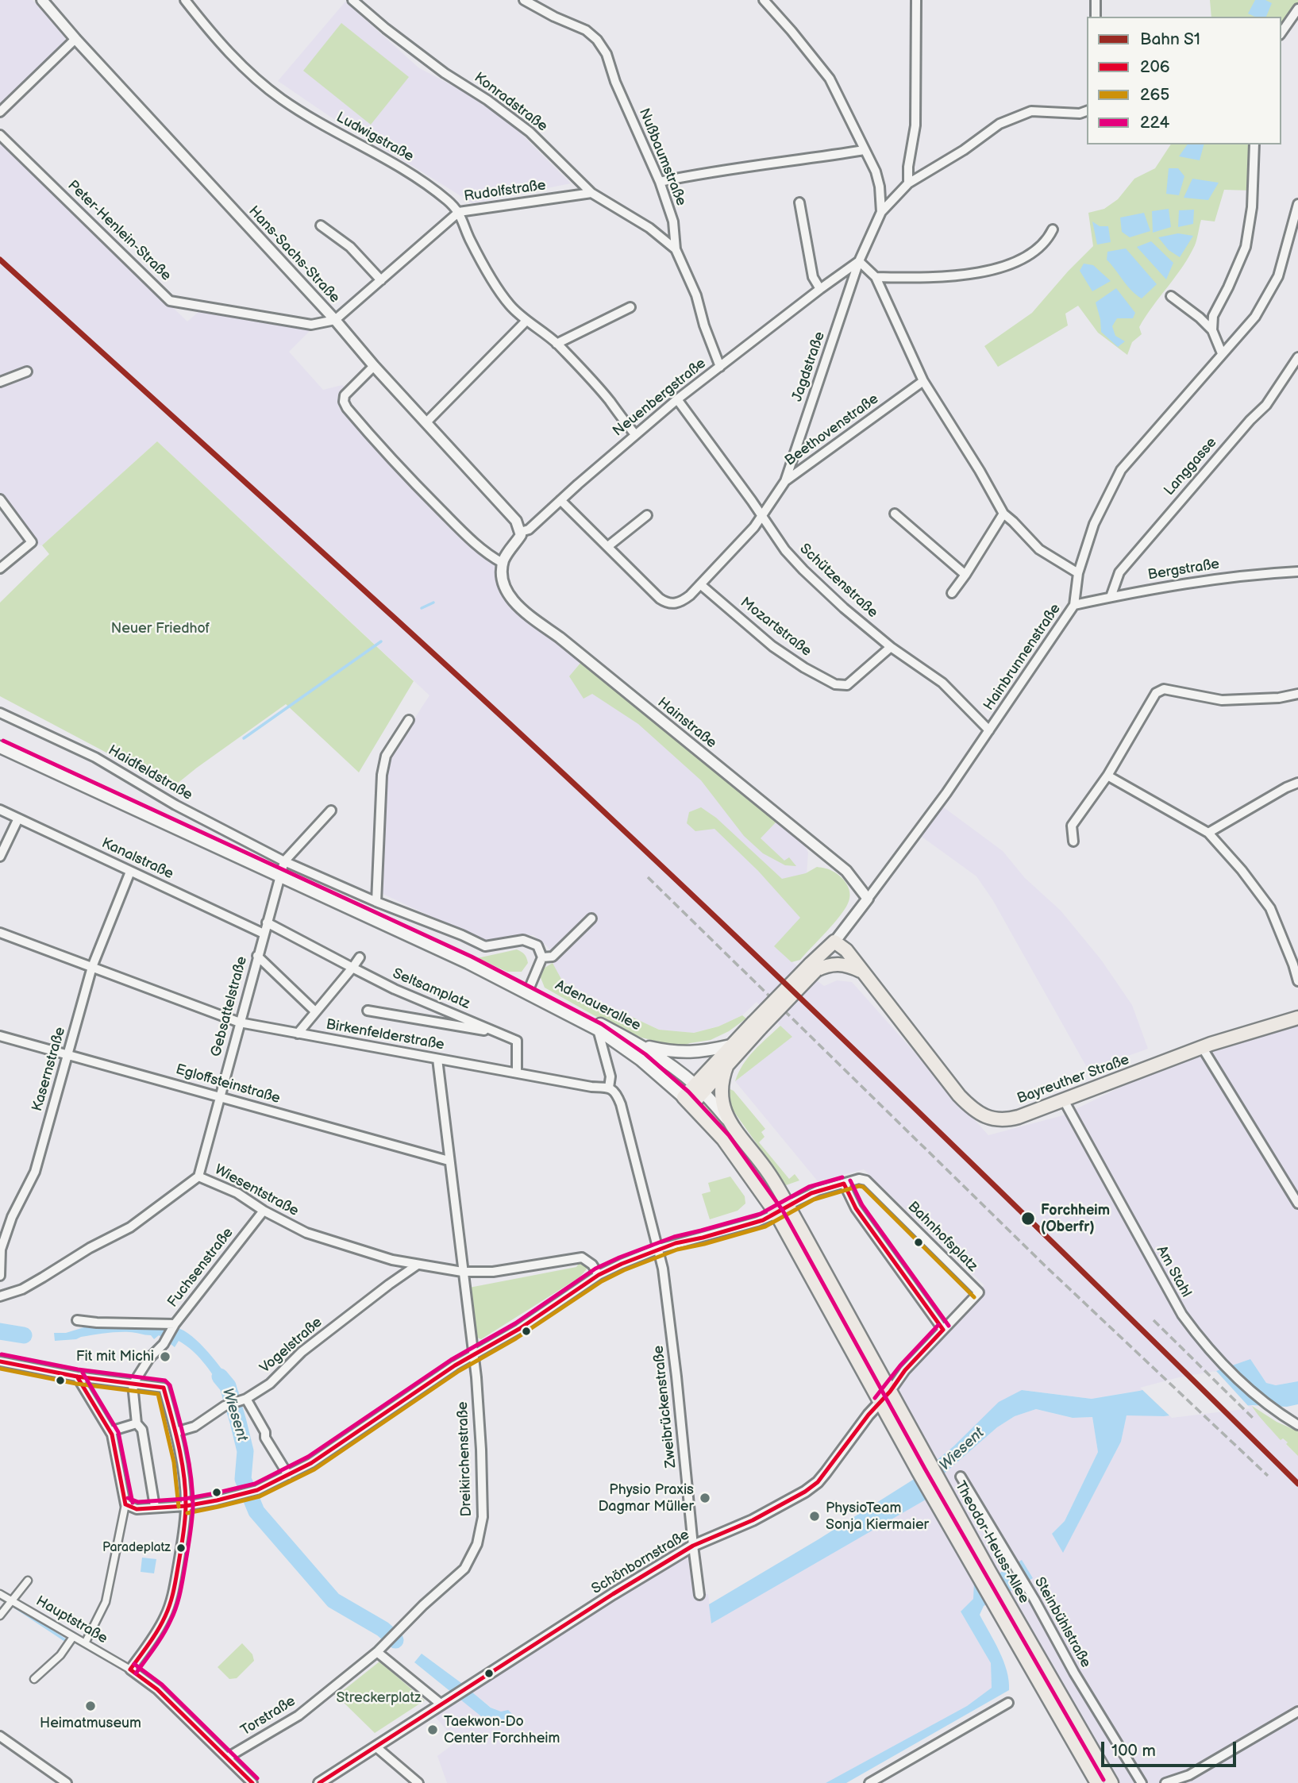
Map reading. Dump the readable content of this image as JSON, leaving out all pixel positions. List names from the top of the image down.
{
  "streets": {
    "main road": ["Adenauerallee", "Bayreuther Straße", "Theodor-Heuss-Allee"],
    "street": [
      "Konradstraße",
      "Ludwigstraße",
      "Nußbaumstraße",
      "Rudolfstraße",
      "Peter-Henlein-Straße",
      "Hans-Sachs-Straße",
      "Jagdstraße",
      "Neuenbergstraße",
      "Beethovenstraße",
      "Langgasse",
      "Bergstraße",
      "Schützenstraße",
      "Mozartstraße",
      "Hainbrunnenstraße",
      "Hainstraße",
      "Haidfeldstraße",
      "Kanalstraße",
      "Seltsamplatz",
      "Gebsattelstraße",
      "Birkenfelderstraße",
      "Kasernstraße",
      "Egloffsteinstraße",
      "Wiesentstraße",
      "Bahnhofsplatz",
      "Fuchsenstraße",
      "Am Stahl",
      "Vogelstraße",
      "Zweibrückenstraße",
      "Dreikirchenstraße",
      "Schönbornstraße",
      "Hauptstraße",
      "Steinbühlstraße",
      "Torstraße"
    ]
  },
  "crossings": [
    ["Konradstraße", "Nußbaumstraße"],
    ["Konradstraße", "Rudolfstraße"],
    ["Ludwigstraße", "Rudolfstraße"],
    ["Ludwigstraße", "Neuenbergstraße"],
    ["Nußbaumstraße", "Neuenbergstraße"],
    ["Rudolfstraße", "Peter-Henlein-Straße"],
    ["Rudolfstraße", "Hans-Sachs-Straße"],
    ["Peter-Henlein-Straße", "Hans-Sachs-Straße"],
    ["Hans-Sachs-Straße", "Neuenbergstraße"],
    ["Jagdstraße", "Neuenbergstraße"],
    ["Jagdstraße", "Beethovenstraße"],
    ["Neuenbergstraße", "Schützenstraße"],
    ["Beethovenstraße", "Schützenstraße"],
    ["Beethovenstraße", "Mozartstraße"],
    ["Langgasse", "Bergstraße"],
    ["Bergstraße", "Hainbrunnenstraße"],
    ["Schützenstraße", "Mozartstraße"],
    ["Schützenstraße", "Hainbrunnenstraße"],
    ["Hainbrunnenstraße", "Hainstraße"],
    ["Hainbrunnenstraße", "Bayreuther Straße"],
    ["Kanalstraße", "Gebsattelstraße"],
    ["Kanalstraße", "Kasernstraße"],
    ["Seltsamplatz", "Gebsattelstraße"],
    ["Seltsamplatz", "Birkenfelderstraße"],
    ["Adenauerallee", "Gebsattelstraße"],
    ["Adenauerallee", "Theodor-Heuss-Allee"],
    ["Gebsattelstraße", "Birkenfelderstraße"],
    ["Gebsattelstraße", "Egloffsteinstraße"],
    ["Gebsattelstraße", "Wiesentstraße"],
    ["Birkenfelderstraße", "Kasernstraße"],
    ["Birkenfelderstraße", "Dreikirchenstraße"],
    ["Kasernstraße", "Egloffsteinstraße"],
    ["Bayreuther Straße", "Am Stahl"],
    ["Egloffsteinstraße", "Dreikirchenstraße"],
    ["Wiesentstraße", "Bahnhofsplatz"],
    ["Wiesentstraße", "Fuchsenstraße"],
    ["Wiesentstraße", "Vogelstraße"],
    ["Wiesentstraße", "Dreikirchenstraße"],
    ["Bahnhofsplatz", "Zweibrückenstraße"],
    ["Bahnhofsplatz", "Dreikirchenstraße"],
    ["Bahnhofsplatz", "Theodor-Heuss-Allee"],
    ["Zweibrückenstraße", "Schönbornstraße"],
    ["Dreikirchenstraße", "Torstraße"],
    ["Theodor-Heuss-Allee", "Schönbornstraße"]
  ],
  "water": ["Wiesent"],
  "parks": ["Neuer Friedhof", "Streckerplatz"],
  "places": [
    "Forchheim (Oberfr)",
    "Fit mit Michi",
    "Physio Praxis Dagmar Müller",
    "PhysioTeam Sonja Kiermaier",
    "Paradeplatz",
    "Heimatmuseum",
    "Taekwon-Do Center Forchheim"
  ],
  "lines": [
    "rail line S1",
    "transit line 224",
    "transit line 206",
    "transit line 265"
  ],
  "legend": [
    "Bahn S1",
    "206",
    "265",
    "224"
  ],
  "scale_bar": "100 m"
}
